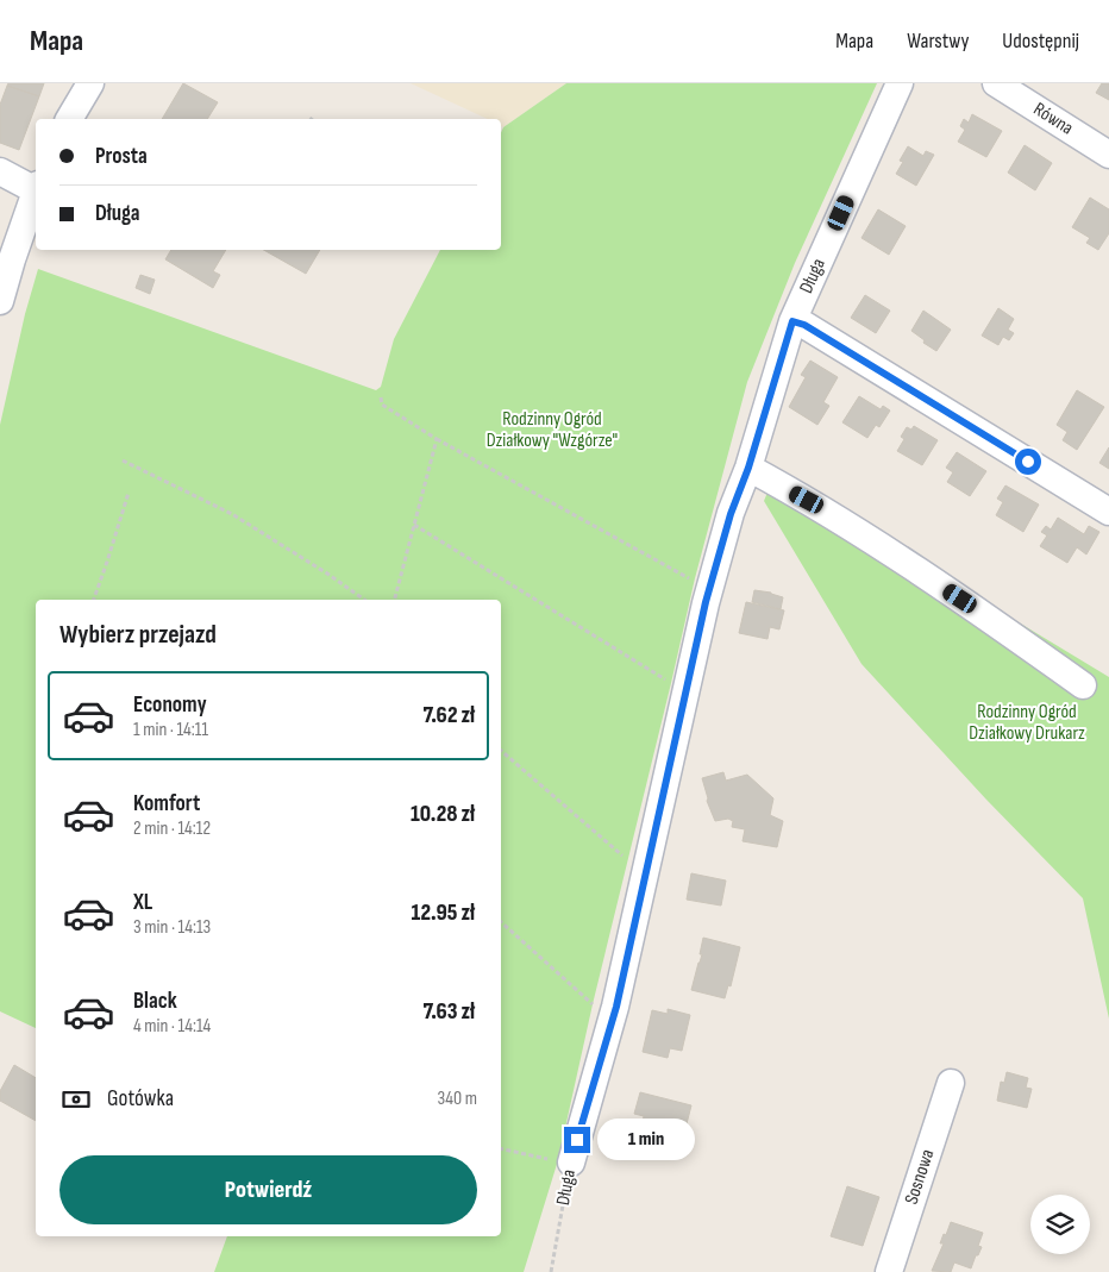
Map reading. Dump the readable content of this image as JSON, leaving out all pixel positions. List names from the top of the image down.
{
  "streets": {
    "street": ["Równa", "Długa", "Sosnowa"]
  },
  "parks": ["Rodzinny Ogród Działkowy \"Wzgórze\"", "Rodzinny Ogród Działkowy Drukarz"],
  "page": {
    "header": "Mapa",
    "nav": ["Mapa", "Warstwy", "Udostępnij"],
    "banner": ["Prosta", "Długa"],
    "heading": "Wybierz przejazd",
    "list": [
      {
        "name": "Economy",
        "note": "1 min · 14:11",
        "value": "7.62 zł"
      },
      {
        "name": "Komfort",
        "note": "2 min · 14:12",
        "value": "10.28 zł"
      },
      {
        "name": "XL",
        "note": "3 min · 14:13",
        "value": "12.95 zł"
      },
      {
        "name": "Black",
        "note": "4 min · 14:14",
        "value": "7.63 zł"
      }
    ],
    "pay": ["Gotówka", "340 m"],
    "bubble": "1 min",
    "buttons": "Potwierdź"
  }
}
